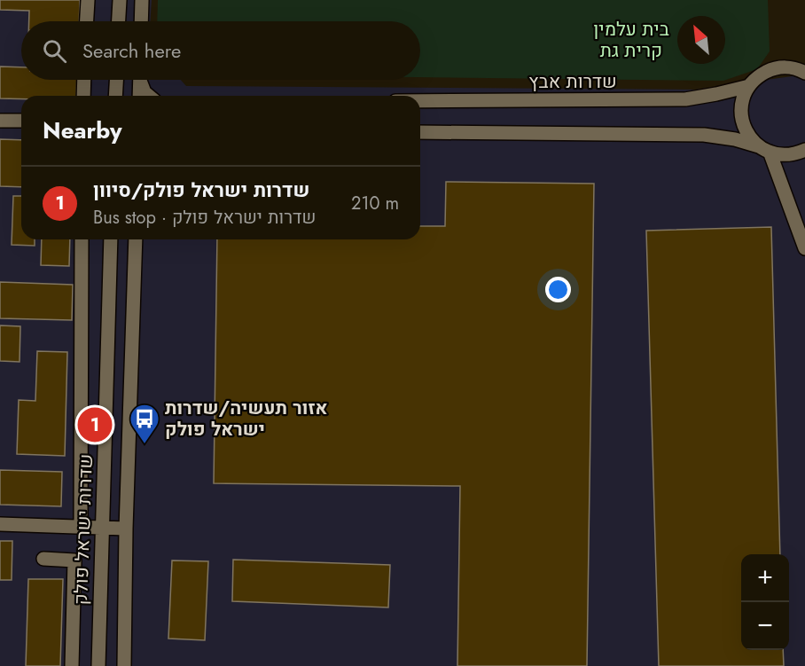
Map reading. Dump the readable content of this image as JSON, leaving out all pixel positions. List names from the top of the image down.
{
  "streets": {
    "street": ["שדרות אבץ", "שדרות ישראל פולק"]
  },
  "parks": ["בית עלמין קרית גת"],
  "places": {
    "bus stop": ["אזור תעשיה/שדרות ישראל פולק"]
  },
  "north": "top left",
  "page": {
    "search": "Search here",
    "heading": "Nearby",
    "list": [
      {
        "mark": "1",
        "name": "שדרות ישראל פולק/סיוון",
        "note": "Bus stop · שדרות ישראל פולק",
        "value": "210 m"
      }
    ],
    "pins": "1",
    "map_buttons": ["+", "−"]
  }
}
